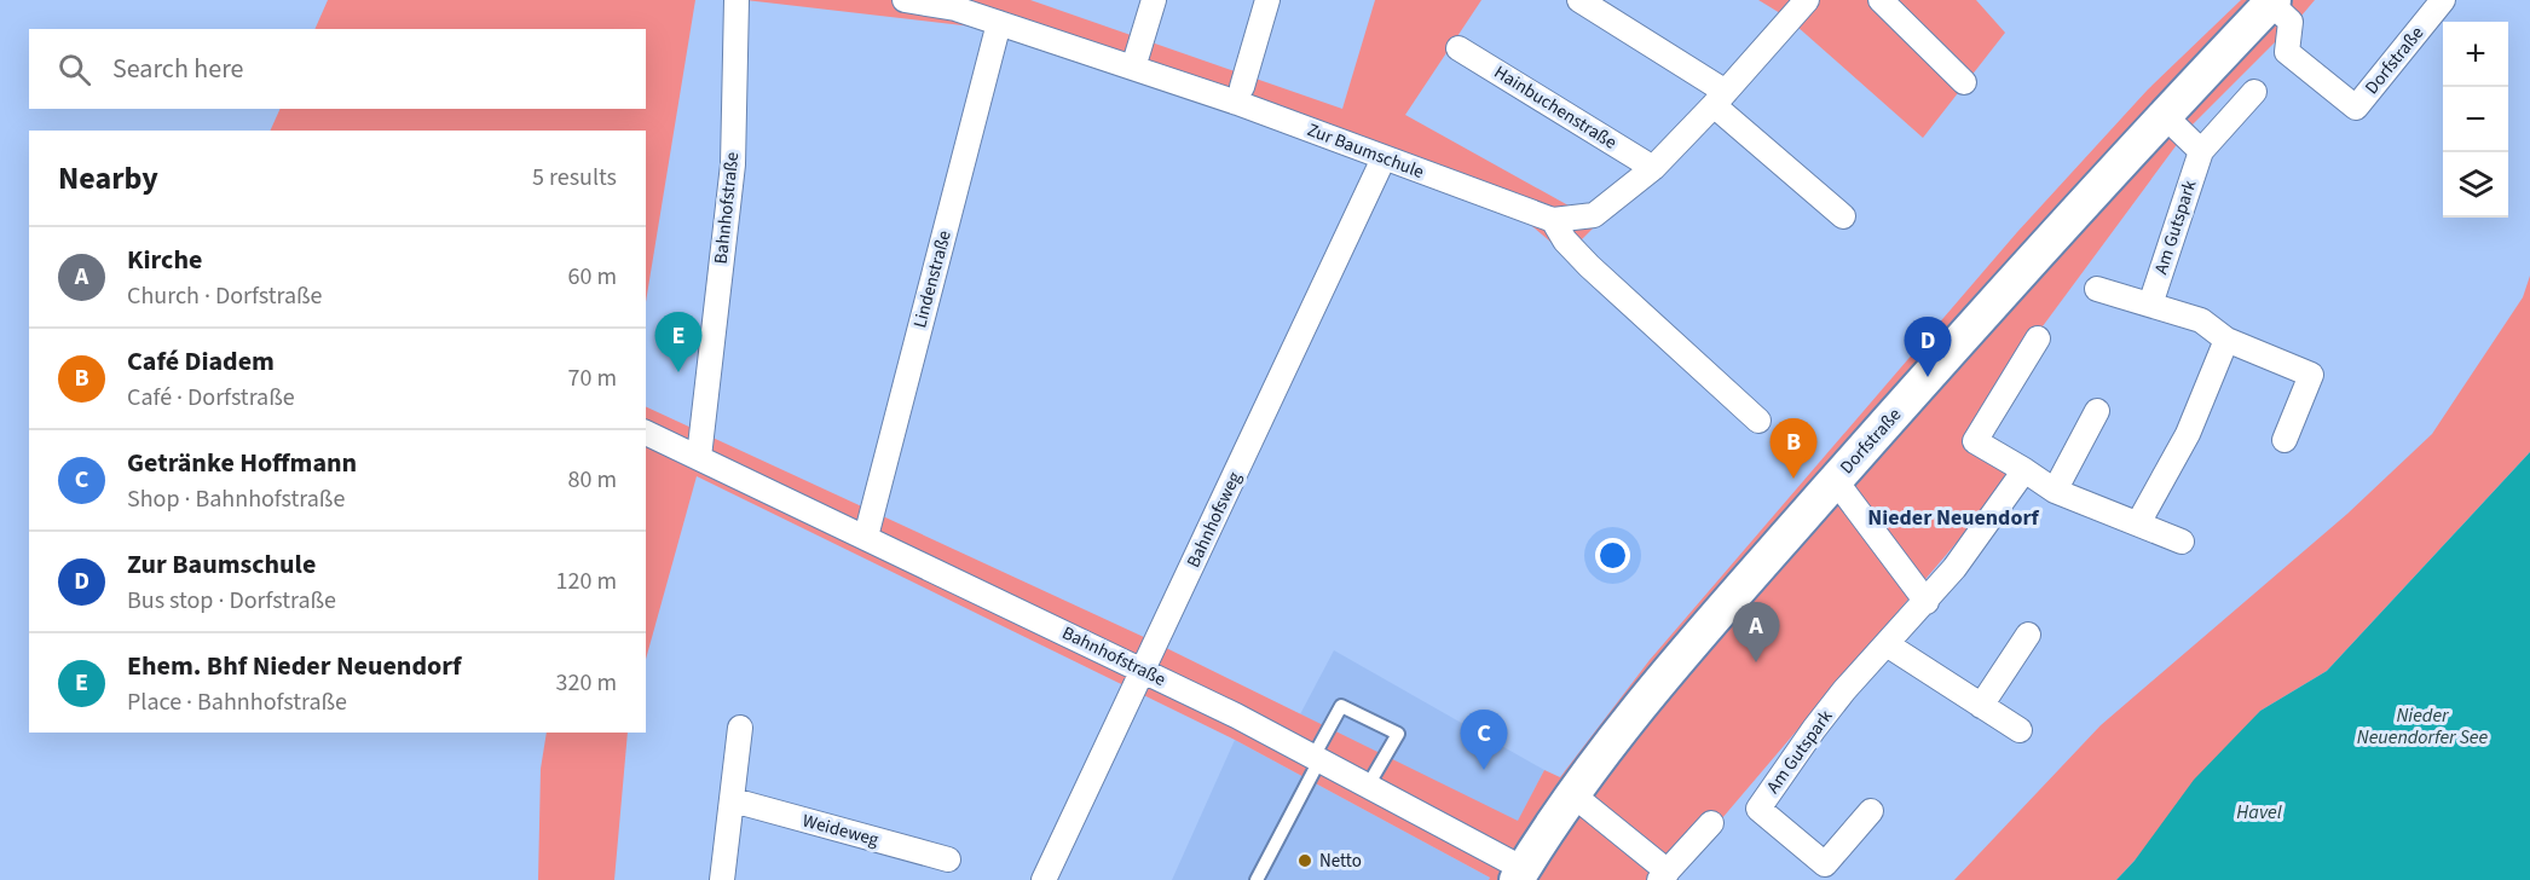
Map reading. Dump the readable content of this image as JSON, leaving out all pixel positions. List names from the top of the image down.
{
  "streets": {
    "main road": ["Dorfstraße"],
    "street": [
      "Hainbuchenstraße",
      "Zur Baumschule",
      "Bahnhofstraße",
      "Am Gutspark",
      "Lindenstraße",
      "Bahnhofsweg",
      "Weideweg"
    ]
  },
  "crossings": [
    ["Dorfstraße", "Bahnhofstraße"],
    ["Zur Baumschule", "Lindenstraße"],
    ["Zur Baumschule", "Bahnhofsweg"],
    ["Bahnhofstraße", "Lindenstraße"],
    ["Bahnhofstraße", "Bahnhofsweg"]
  ],
  "districts": ["Nieder Neuendorf"],
  "water": ["Nieder Neuendorfer See", "Havel"],
  "places": ["Netto"],
  "page": {
    "map_buttons": ["+", "−"],
    "search": "Search here",
    "heading": ["Nearby", "5 results"],
    "list": [
      {
        "mark": "A",
        "name": "Kirche",
        "note": "Church · Dorfstraße",
        "value": "60 m"
      },
      {
        "mark": "B",
        "name": "Café Diadem",
        "note": "Café · Dorfstraße",
        "value": "70 m"
      },
      {
        "mark": "C",
        "name": "Getränke Hoffmann",
        "note": "Shop · Bahnhofstraße",
        "value": "80 m"
      },
      {
        "mark": "D",
        "name": "Zur Baumschule",
        "note": "Bus stop · Dorfstraße",
        "value": "120 m"
      },
      {
        "mark": "E",
        "name": "Ehem. Bhf Nieder Neuendorf",
        "note": "Place · Bahnhofstraße",
        "value": "320 m"
      }
    ],
    "pins": [
      "E",
      "D",
      "B",
      "A",
      "C"
    ]
  }
}
